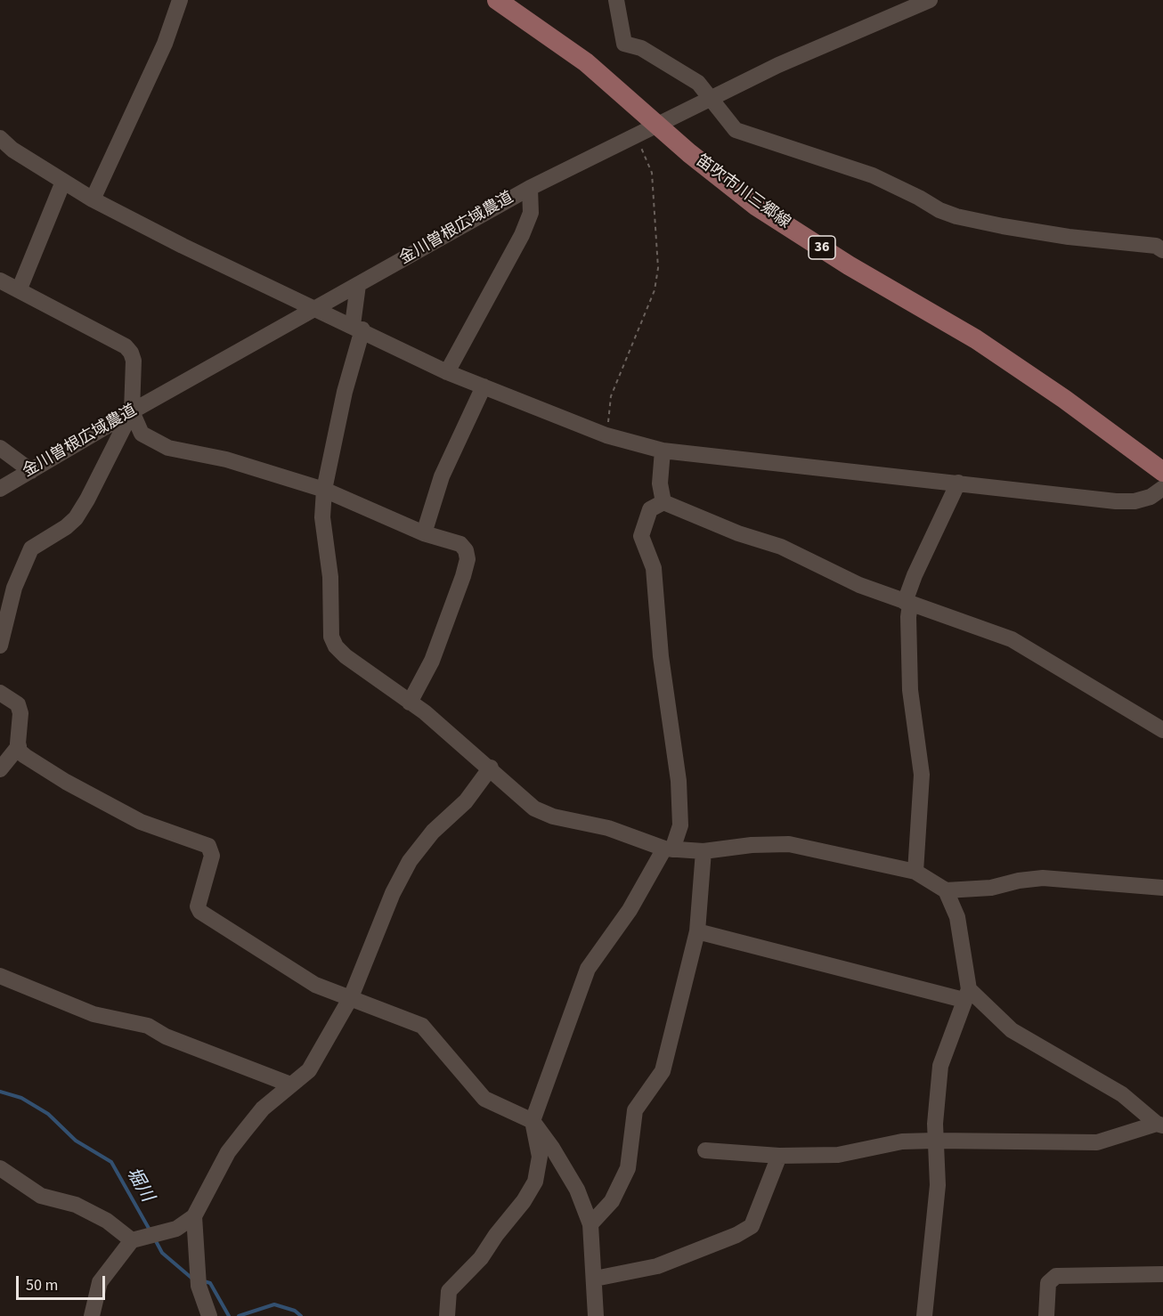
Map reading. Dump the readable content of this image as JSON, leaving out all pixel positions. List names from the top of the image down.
{
  "streets": {
    "main road": ["笛吹市川三郷線", "36"],
    "street": ["金川曽根広域農道"]
  },
  "crossings": [
    ["笛吹市川三郷線", "金川曽根広域農道"]
  ],
  "water": ["堀川"],
  "scale_bar": "50 m"
}
